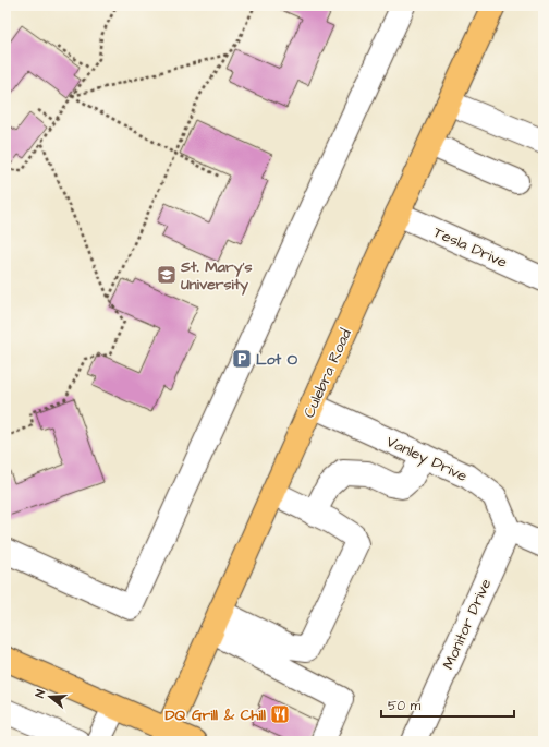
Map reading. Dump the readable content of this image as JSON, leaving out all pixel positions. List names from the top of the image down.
{
  "streets": {
    "main road": ["Culebra Road"],
    "street": ["Tesla Drive", "Vanley Drive", "Monitor Drive"]
  },
  "crossings": [
    ["Tesla Drive", "Culebra Road"],
    ["Culebra Road", "Vanley Drive"],
    ["Vanley Drive", "Monitor Drive"]
  ],
  "places": {
    "school or university": ["St. Mary's University"],
    "parking": ["Lot O"],
    "restaurant": ["DQ Grill & Chill"]
  },
  "scale_bar": "50 m",
  "north": "left"
}
